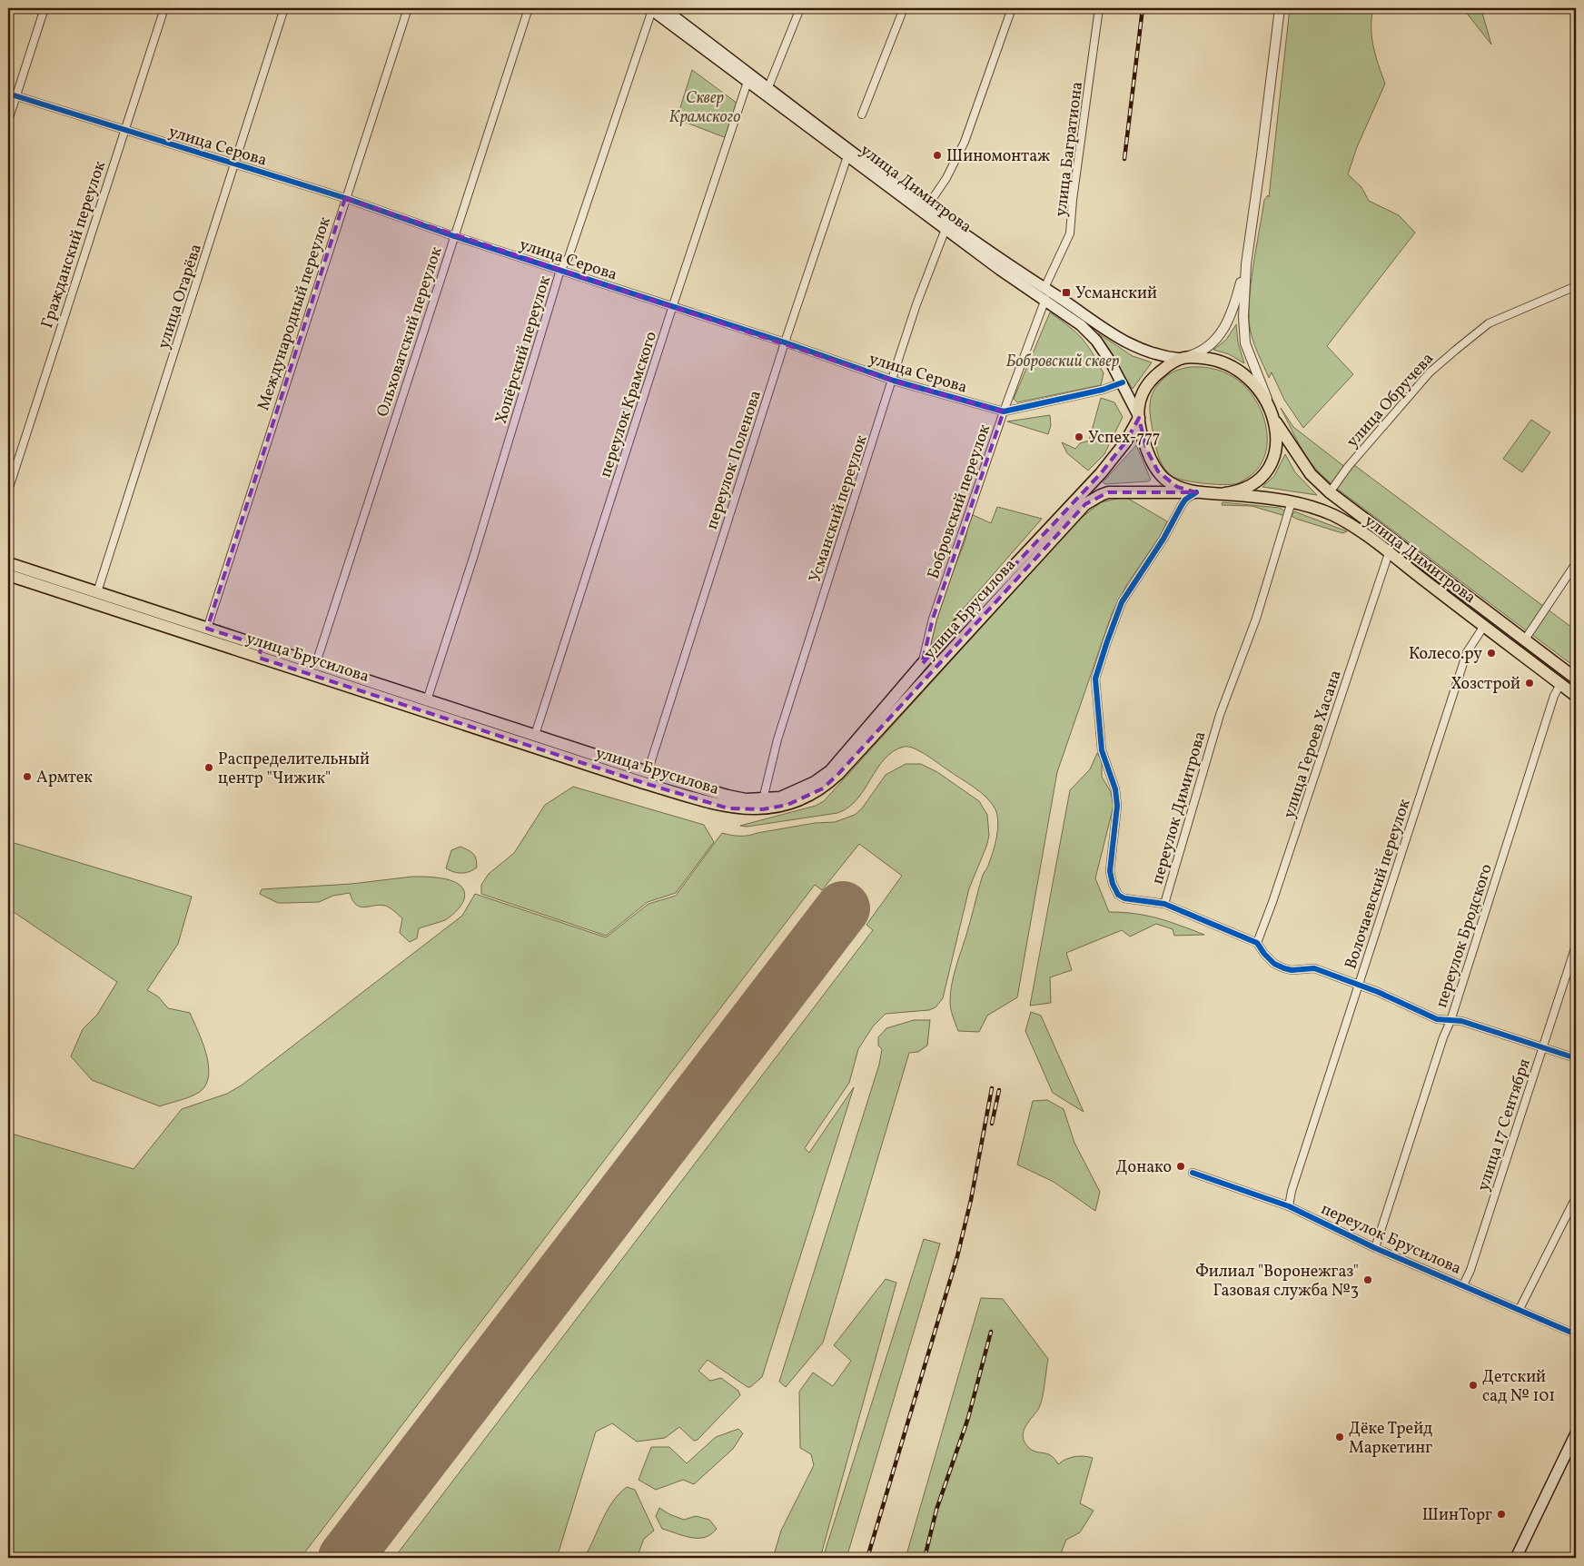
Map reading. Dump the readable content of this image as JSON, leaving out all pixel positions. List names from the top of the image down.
{
  "streets": {
    "main road": ["улица Димитрова", "улица Брусилова"],
    "street": [
      "улица Серова",
      "улица Багратиона",
      "Гражданский переулок",
      "улица Огарёва",
      "Международный переулок",
      "Ольховатский переулок",
      "Хопёрский переулок",
      "улица Обручева",
      "переулок Крамского",
      "переулок Поленова",
      "Бобровский переулок",
      "Усманский переулок",
      "улица Героев Хасана",
      "переулок Димитрова",
      "Волочаевский переулок",
      "переулок Бродского",
      "улица 17 Сентября",
      "переулок Брусилова"
    ]
  },
  "crossings": [
    ["улица Серова", "улица Димитрова"],
    ["улица Серова", "Гражданский переулок"],
    ["улица Серова", "улица Огарёва"],
    ["улица Серова", "Международный переулок"],
    ["улица Серова", "Ольховатский переулок"],
    ["улица Серова", "Хопёрский переулок"],
    ["улица Серова", "переулок Крамского"],
    ["улица Серова", "переулок Поленова"],
    ["улица Серова", "Бобровский переулок"],
    ["улица Серова", "Усманский переулок"],
    ["улица Багратиона", "улица Димитрова"],
    ["улица Багратиона", "Бобровский переулок"],
    ["улица Димитрова", "Хопёрский переулок"],
    ["улица Димитрова", "улица Обручева"],
    ["улица Димитрова", "переулок Крамского"],
    ["улица Димитрова", "переулок Поленова"],
    ["улица Димитрова", "Бобровский переулок"],
    ["улица Димитрова", "Усманский переулок"],
    ["улица Димитрова", "улица Брусилова"],
    ["улица Димитрова", "улица Героев Хасана"],
    ["улица Димитрова", "переулок Димитрова"],
    ["улица Димитрова", "Волочаевский переулок"],
    ["улица Димитрова", "переулок Бродского"],
    ["улица Огарёва", "улица Брусилова"],
    ["Международный переулок", "улица Брусилова"],
    ["Ольховатский переулок", "улица Брусилова"],
    ["Хопёрский переулок", "улица Брусилова"],
    ["переулок Крамского", "улица Брусилова"],
    ["переулок Поленова", "улица Брусилова"],
    ["Бобровский переулок", "улица Брусилова"],
    ["Усманский переулок", "улица Брусилова"],
    ["улица Героев Хасана", "переулок Димитрова"],
    ["переулок Димитрова", "Волочаевский переулок"],
    ["переулок Димитрова", "переулок Бродского"],
    ["переулок Димитрова", "улица 17 Сентября"],
    ["Волочаевский переулок", "переулок Брусилова"],
    ["переулок Бродского", "переулок Брусилова"],
    ["улица 17 Сентября", "переулок Брусилова"]
  ],
  "parks": ["Сквер Крамского", "Бобровский сквер"],
  "places": {
    "other": [
      "Шиномонтаж",
      "Успех-777",
      "Колесо.ру",
      "Хозстрой",
      "Распределительный центр \"Чижик\"",
      "Армтек",
      "Донако",
      "Филиал \"Воронежгаз\" Газовая служба №3",
      "Детский сад № 101",
      "Дёке Трейд Маркетинг",
      "ШинТорг"
    ],
    "transit": ["Усманский"]
  }
}
